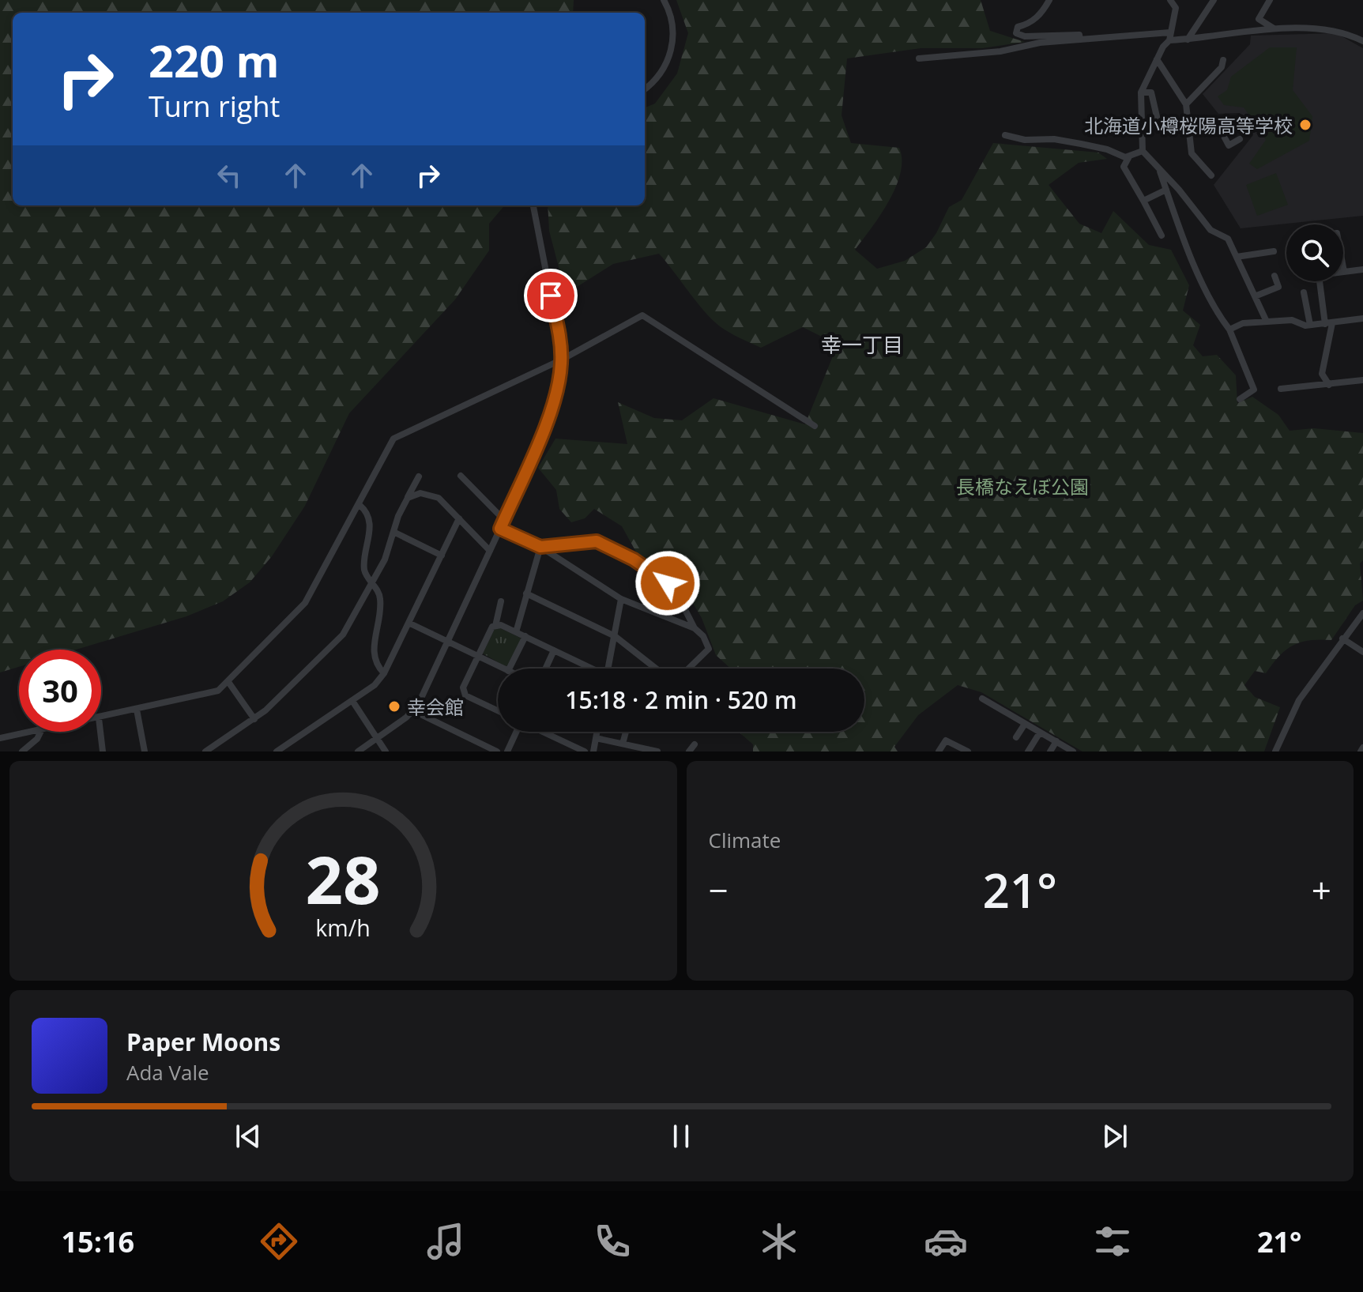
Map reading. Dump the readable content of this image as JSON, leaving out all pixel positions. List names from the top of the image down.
{
  "districts": ["幸一丁目"],
  "parks": ["長橋なえぼ公園"],
  "places": ["北海道小樽桜陽高等学校", "幸会館"],
  "page": {
    "turn": ["220 m", "Turn right"],
    "limit": "30",
    "trip": "15:18 · 2 min · 520 m",
    "tile": "Climate",
    "heat": ["−", "21°", "+"],
    "song": ["Paper Moons", "Ada Vale"],
    "tabs": ["15:16", "21°"],
    "gauge": ["28", "km/h"]
  }
}
